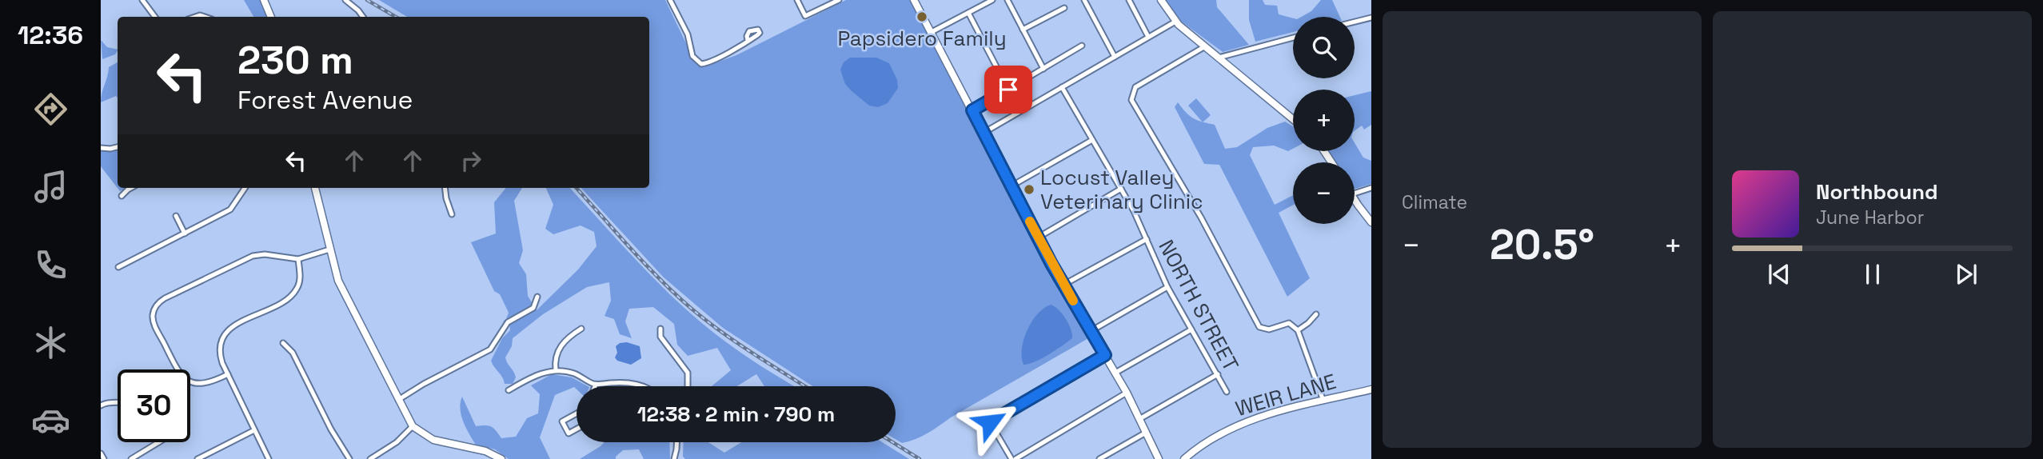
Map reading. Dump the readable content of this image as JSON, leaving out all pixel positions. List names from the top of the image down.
{
  "streets": {
    "main road": ["WEIR LANE"],
    "street": ["NORTH STREET"]
  },
  "places": ["Papsidero Family", "Locust Valley Veterinary Clinic"],
  "page": {
    "tabs": "12:36",
    "tile": "Climate",
    "map_buttons": ["+", "−"],
    "turn": ["230 m", "Forest Avenue"],
    "song": ["Northbound", "June Harbor"],
    "heat": ["−", "20.5°", "+"],
    "limit": "30",
    "trip": "12:38 · 2 min · 790 m"
  }
}
